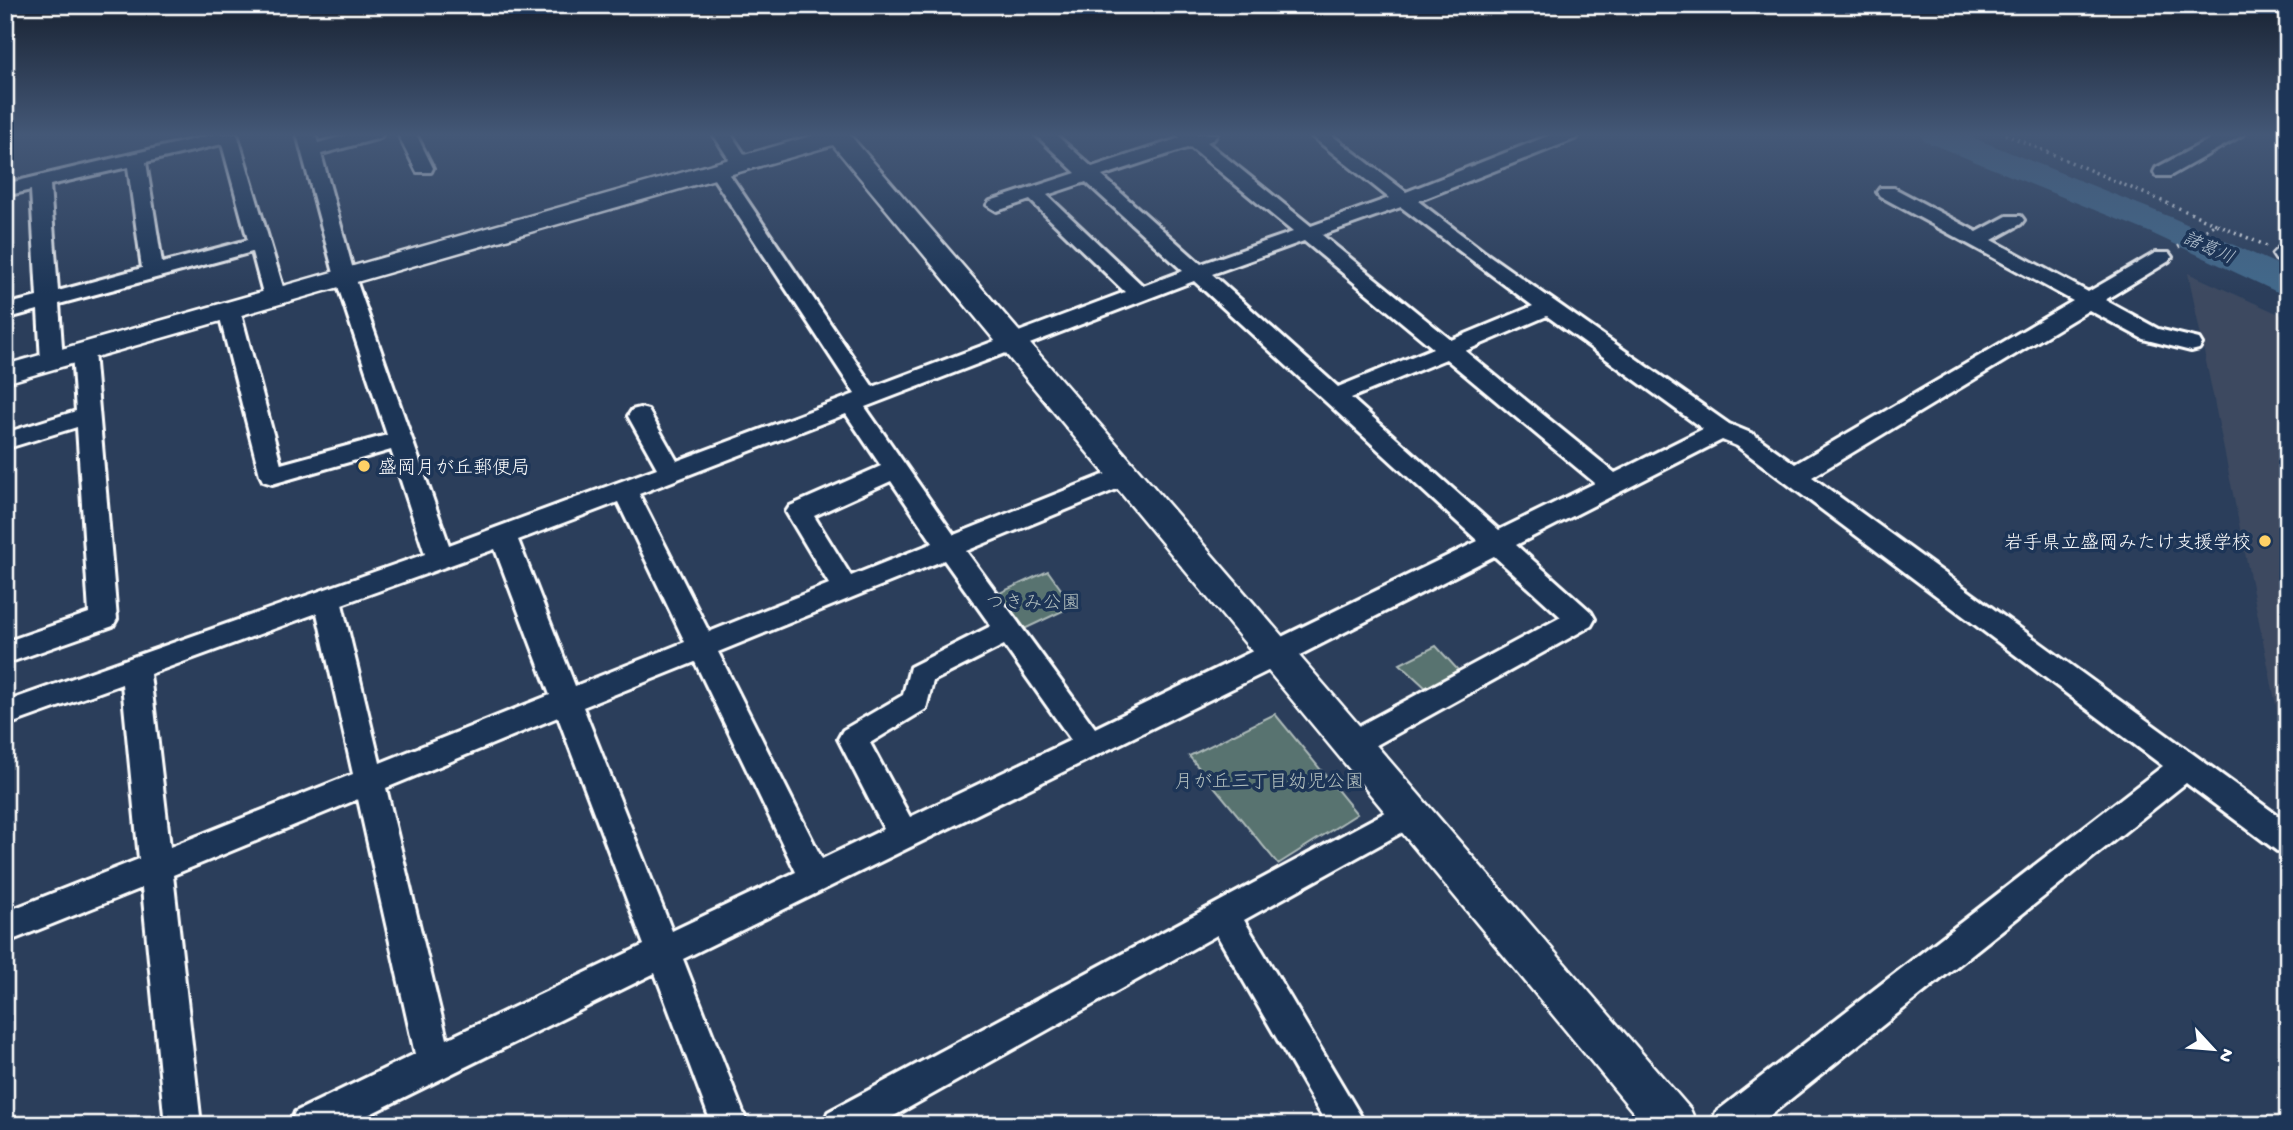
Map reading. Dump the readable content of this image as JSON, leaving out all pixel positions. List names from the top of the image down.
{
  "water": ["諸葛川"],
  "parks": ["つきみ公園", "月が丘三丁目幼児公園"],
  "places": ["盛岡月が丘郵便局", "岩手県立盛岡みたけ支援学校"],
  "north": "bottom right"
}
